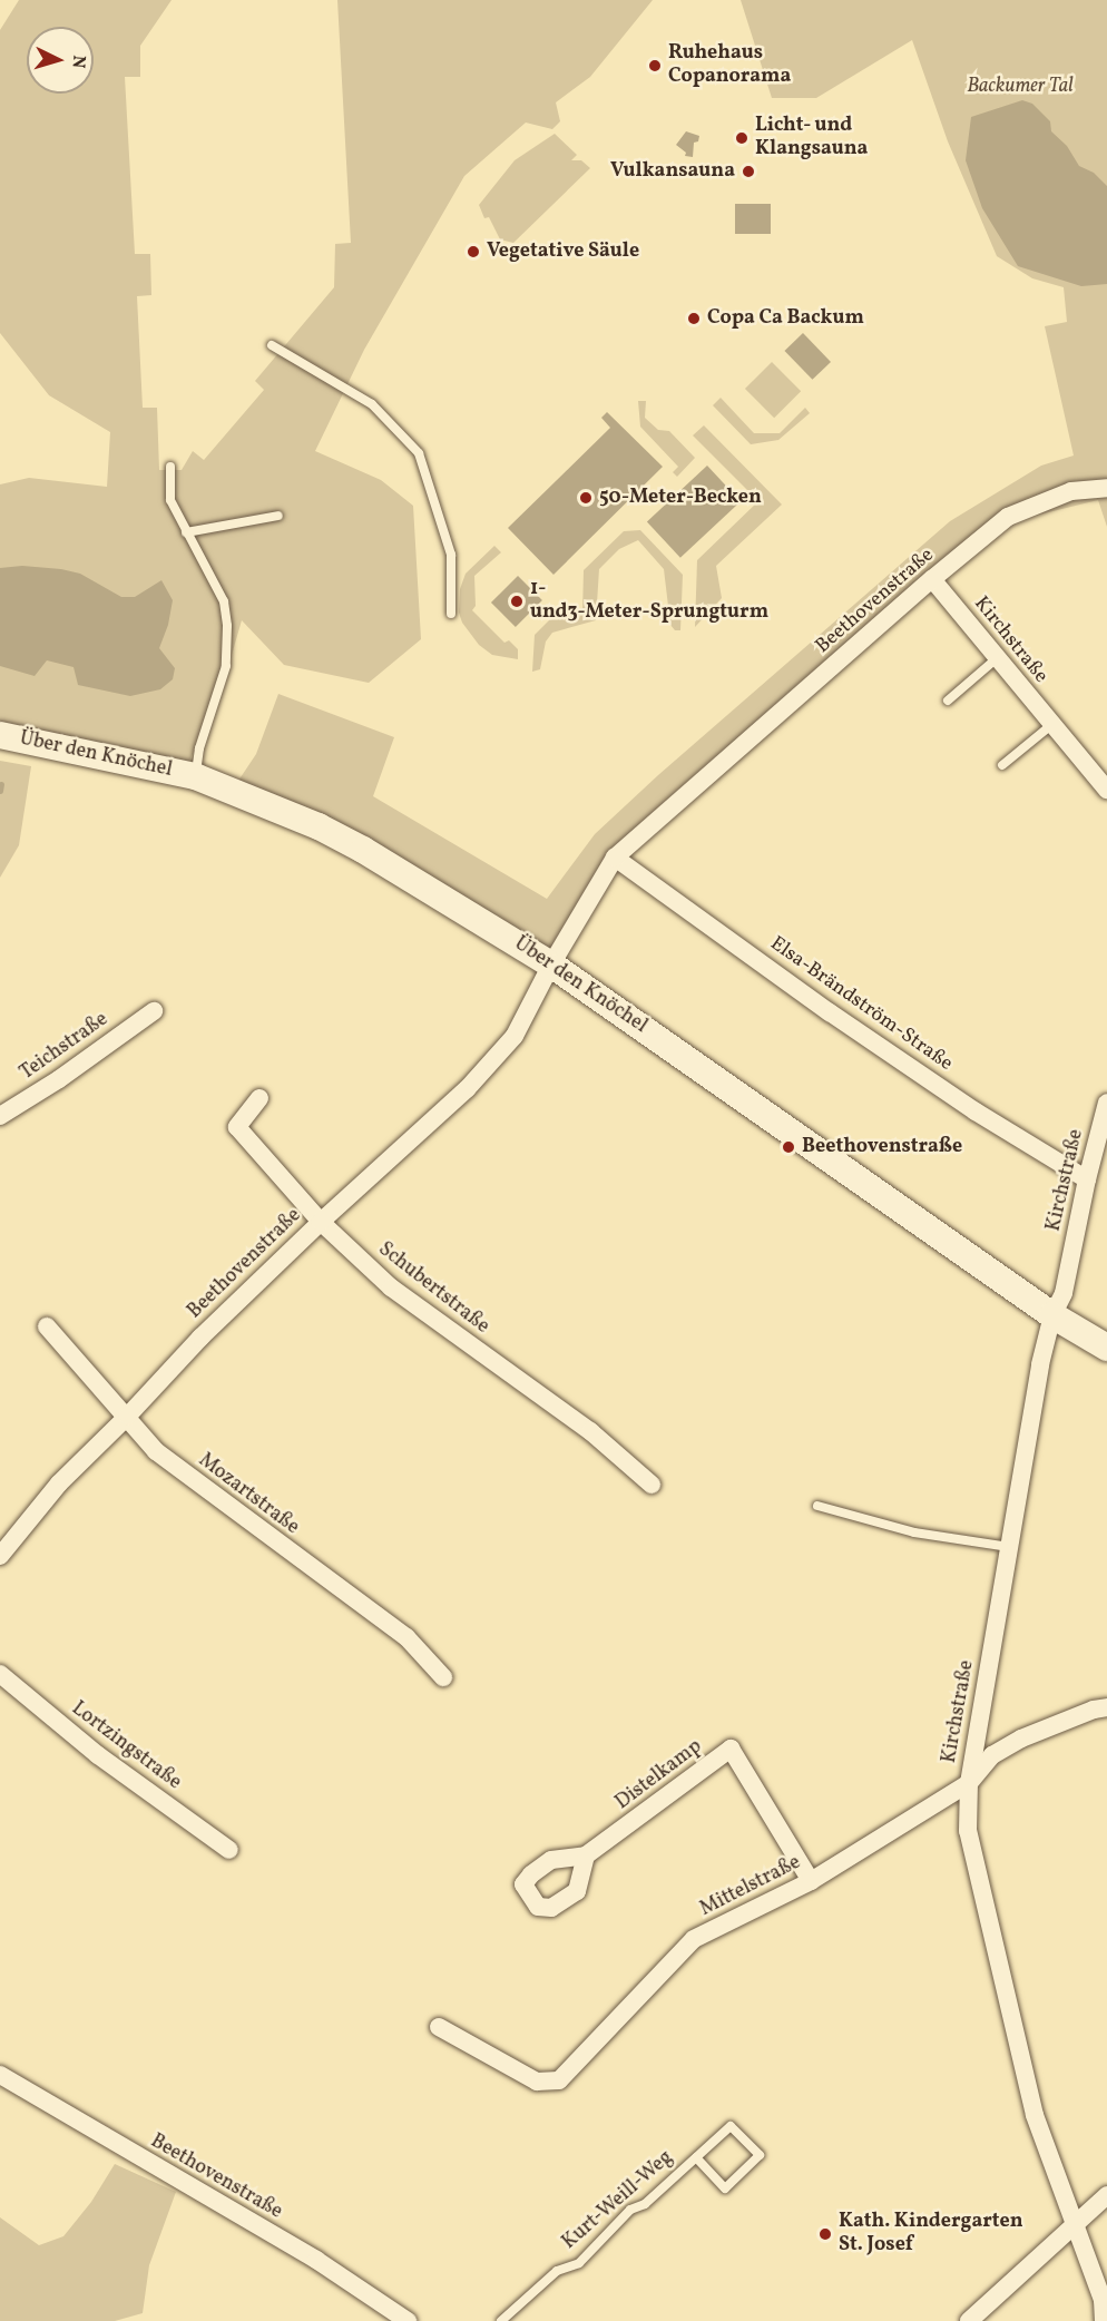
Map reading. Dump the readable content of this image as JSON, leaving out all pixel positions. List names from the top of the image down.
{
  "streets": {
    "main road": ["Über den Knöchel"],
    "street": [
      "Beethovenstraße",
      "Kirchstraße",
      "Elsa-Brändström-Straße",
      "Teichstraße",
      "Schubertstraße",
      "Mozartstraße",
      "Lortzingstraße",
      "Distelkamp",
      "Mittelstraße"
    ],
    "lane": ["Kurt-Weill-Weg"]
  },
  "crossings": [
    ["Beethovenstraße", "Kirchstraße"],
    ["Beethovenstraße", "Über den Knöchel"],
    ["Beethovenstraße", "Elsa-Brändström-Straße"],
    ["Beethovenstraße", "Schubertstraße"],
    ["Beethovenstraße", "Mozartstraße"],
    ["Kirchstraße", "Über den Knöchel"],
    ["Kirchstraße", "Elsa-Brändström-Straße"],
    ["Kirchstraße", "Mittelstraße"],
    ["Distelkamp", "Mittelstraße"]
  ],
  "parks": ["Backumer Tal"],
  "places": [
    "Ruhehaus Copanorama",
    "Licht- und Klangsauna",
    "Vulkansauna",
    "Vegetative Säule",
    "Copa Ca Backum",
    "50-Meter-Becken",
    "1- und3-Meter-Sprungturm",
    "Beethovenstraße",
    "Kath. Kindergarten St. Josef"
  ],
  "north": "right"
}
